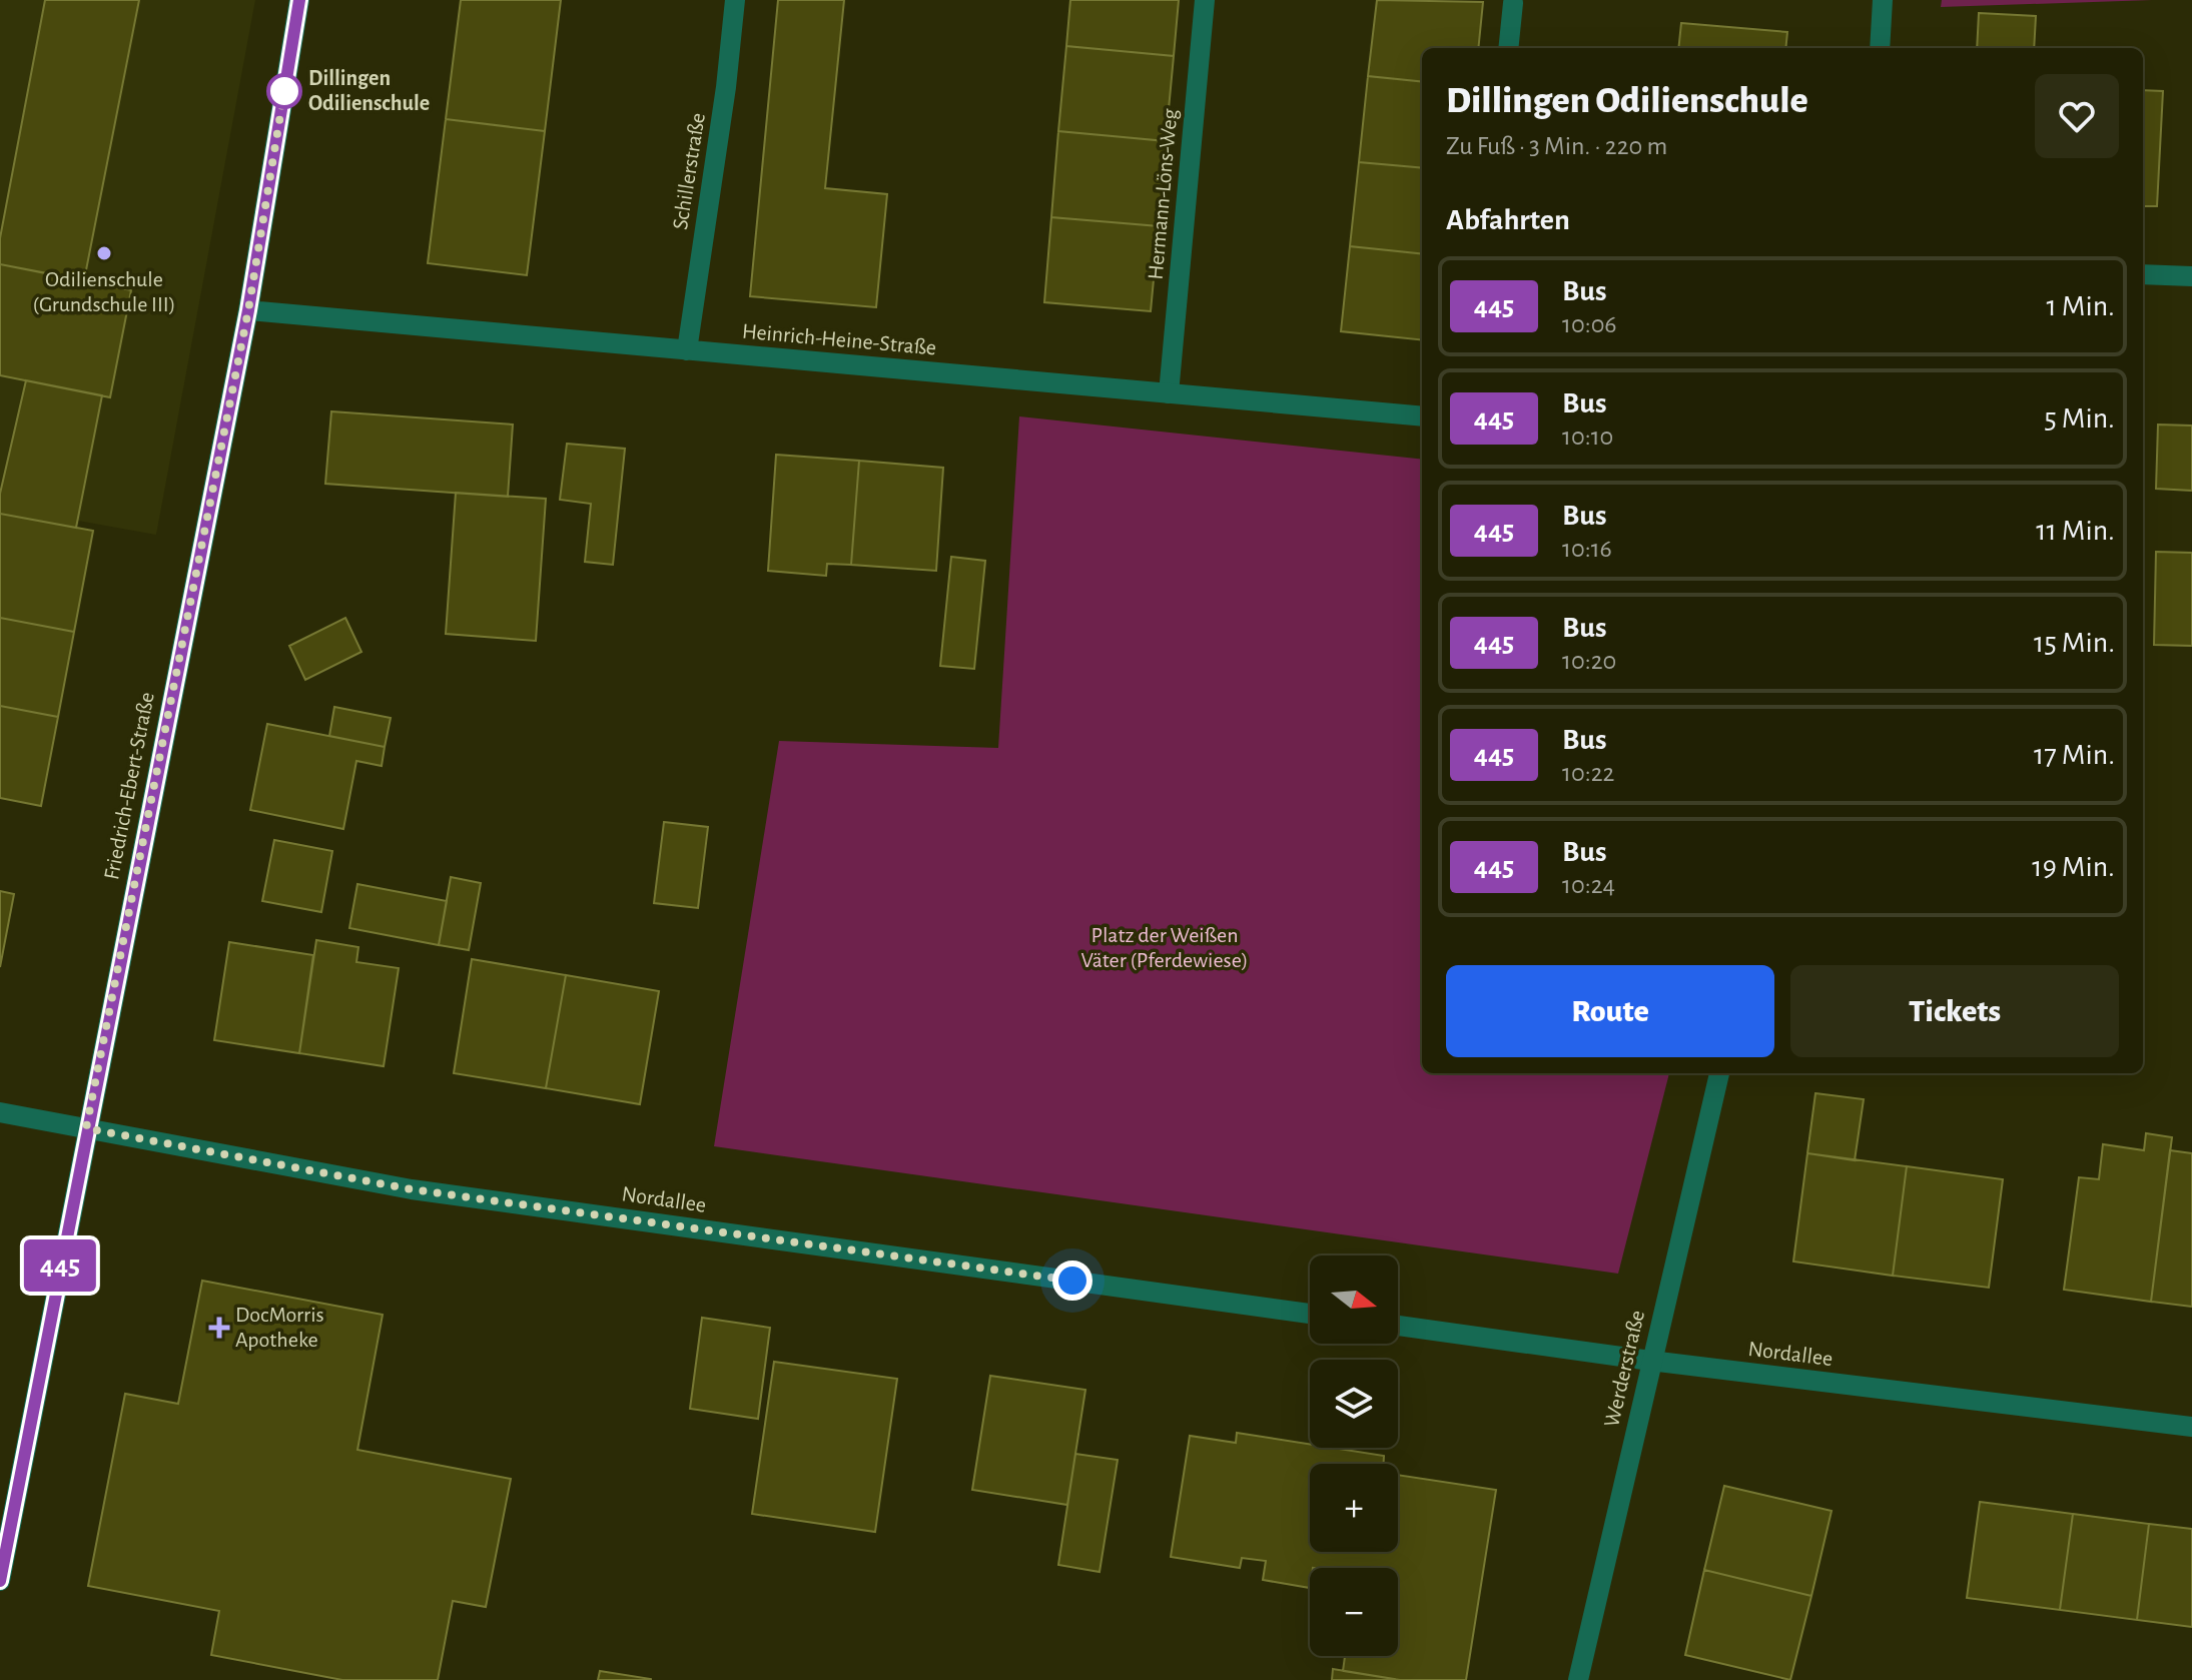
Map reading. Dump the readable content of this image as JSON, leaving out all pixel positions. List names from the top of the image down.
{
  "streets": {
    "street": [
      "Schillerstraße",
      "Hermann-Löns-Weg",
      "Heinrich-Heine-Straße",
      "Friedrich-Ebert-Straße",
      "Nordallee",
      "Werderstraße"
    ]
  },
  "crossings": [
    ["Schillerstraße", "Heinrich-Heine-Straße"],
    ["Hermann-Löns-Weg", "Heinrich-Heine-Straße"],
    ["Heinrich-Heine-Straße", "Friedrich-Ebert-Straße"],
    ["Friedrich-Ebert-Straße", "Nordallee"],
    ["Nordallee", "Werderstraße"]
  ],
  "parks": ["Platz der Weißen Väter (Pferdewiese)"],
  "places": {
    "other": ["Dillingen Odilienschule", "Odilienschule (Grundschule III)"],
    "health": ["DocMorris Apotheke"]
  },
  "lines": ["bus line 445"],
  "north": "right",
  "page": {
    "on_map": "445",
    "heading": [
      ["Dillingen Odilienschule", "Zu Fuß · 3 Min. · 220 m"],
      "Abfahrten"
    ],
    "list": [
      {
        "mark": "445",
        "name": "Bus",
        "note": "10:06",
        "value": "1 Min."
      },
      {
        "mark": "445",
        "name": "Bus",
        "note": "10:10",
        "value": "5 Min."
      },
      {
        "mark": "445",
        "name": "Bus",
        "note": "10:16",
        "value": "11 Min."
      },
      {
        "mark": "445",
        "name": "Bus",
        "note": "10:20",
        "value": "15 Min."
      },
      {
        "mark": "445",
        "name": "Bus",
        "note": "10:22",
        "value": "17 Min."
      },
      {
        "mark": "445",
        "name": "Bus",
        "note": "10:24",
        "value": "19 Min."
      }
    ],
    "buttons": ["Route", "Tickets"],
    "map_buttons": ["+", "−"]
  }
}
